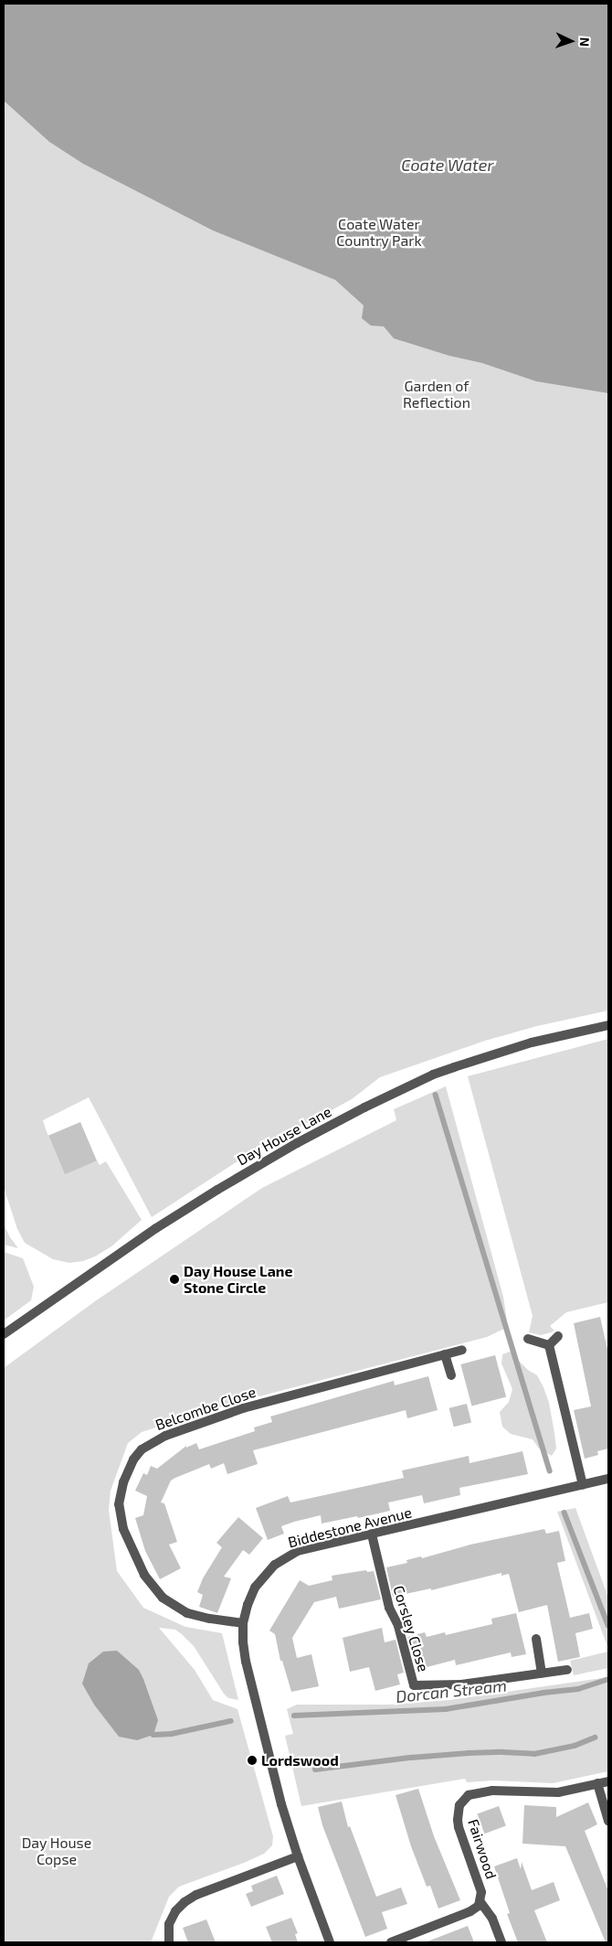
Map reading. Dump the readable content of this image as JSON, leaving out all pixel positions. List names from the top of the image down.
{
  "streets": {
    "street": [
      "Day House Lane",
      "Belcombe Close",
      "Biddestone Avenue",
      "Corsley Close",
      "Fairwood"
    ]
  },
  "crossings": [
    ["Belcombe Close", "Biddestone Avenue"],
    ["Biddestone Avenue", "Corsley Close"]
  ],
  "water": ["Coate Water", "Dorcan Stream"],
  "parks": ["Coate Water Country Park", "Garden of Reflection", "Day House Copse"],
  "places": ["Day House Lane Stone Circle", "Lordswood"],
  "north": "right"
}
